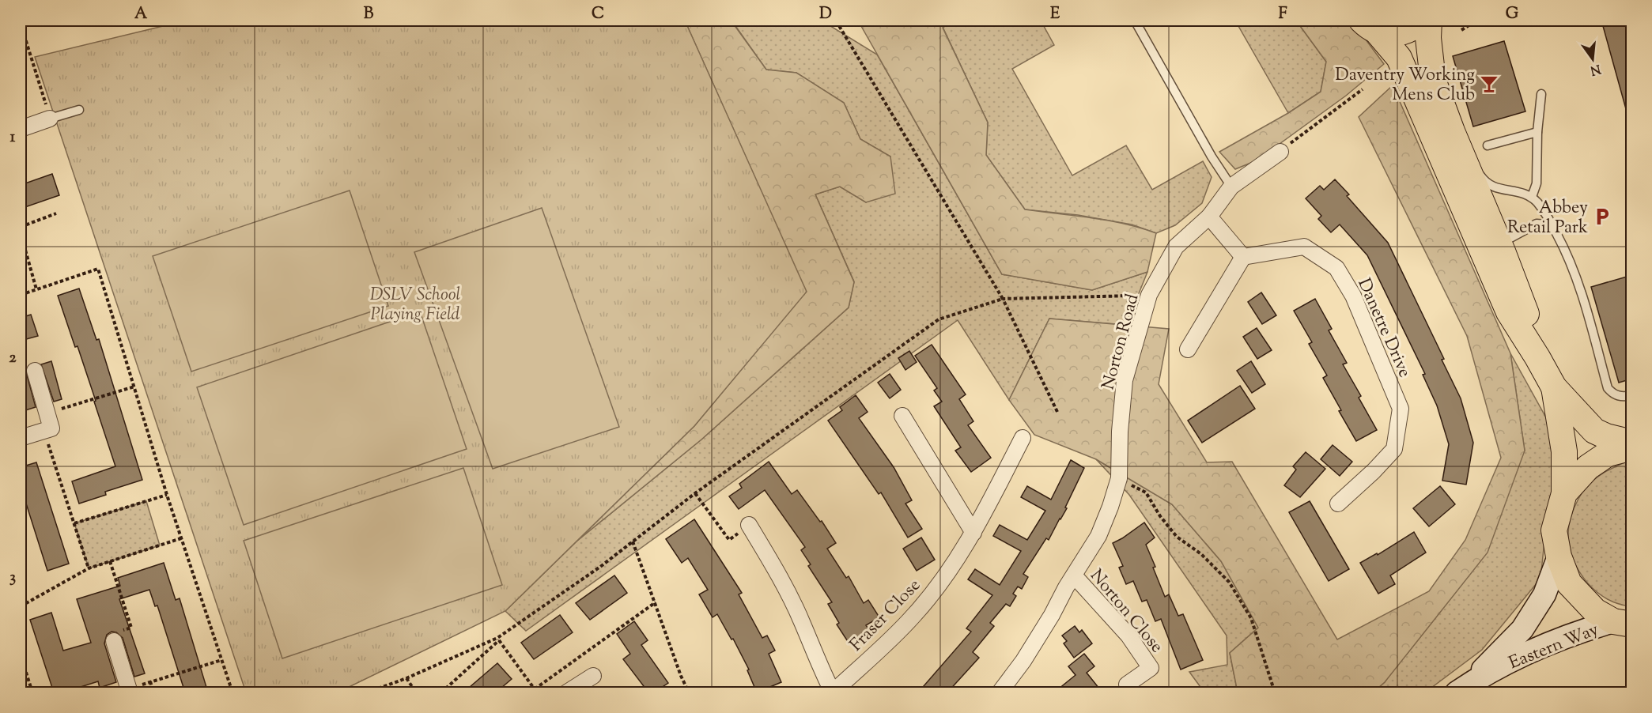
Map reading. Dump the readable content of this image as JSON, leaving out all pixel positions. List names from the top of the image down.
{
  "streets": {
    "main road": ["Eastern Way"],
    "street": [
      "Danetre Drive",
      "Norton Road",
      "Norton Close",
      "Fraser Close"
    ]
  },
  "crossings": [
    ["Norton Road", "Norton Close"]
  ],
  "parks": ["DSLV School Playing Field"],
  "places": {
    "bar": ["Daventry Working Mens Club"],
    "parking": ["Abbey Retail Park"]
  },
  "north": "bottom",
  "grid": {
    "columns": [
      "A",
      "B",
      "C",
      "D",
      "E",
      "F",
      "G"
    ],
    "rows": ["1", "2", "3"]
  }
}
